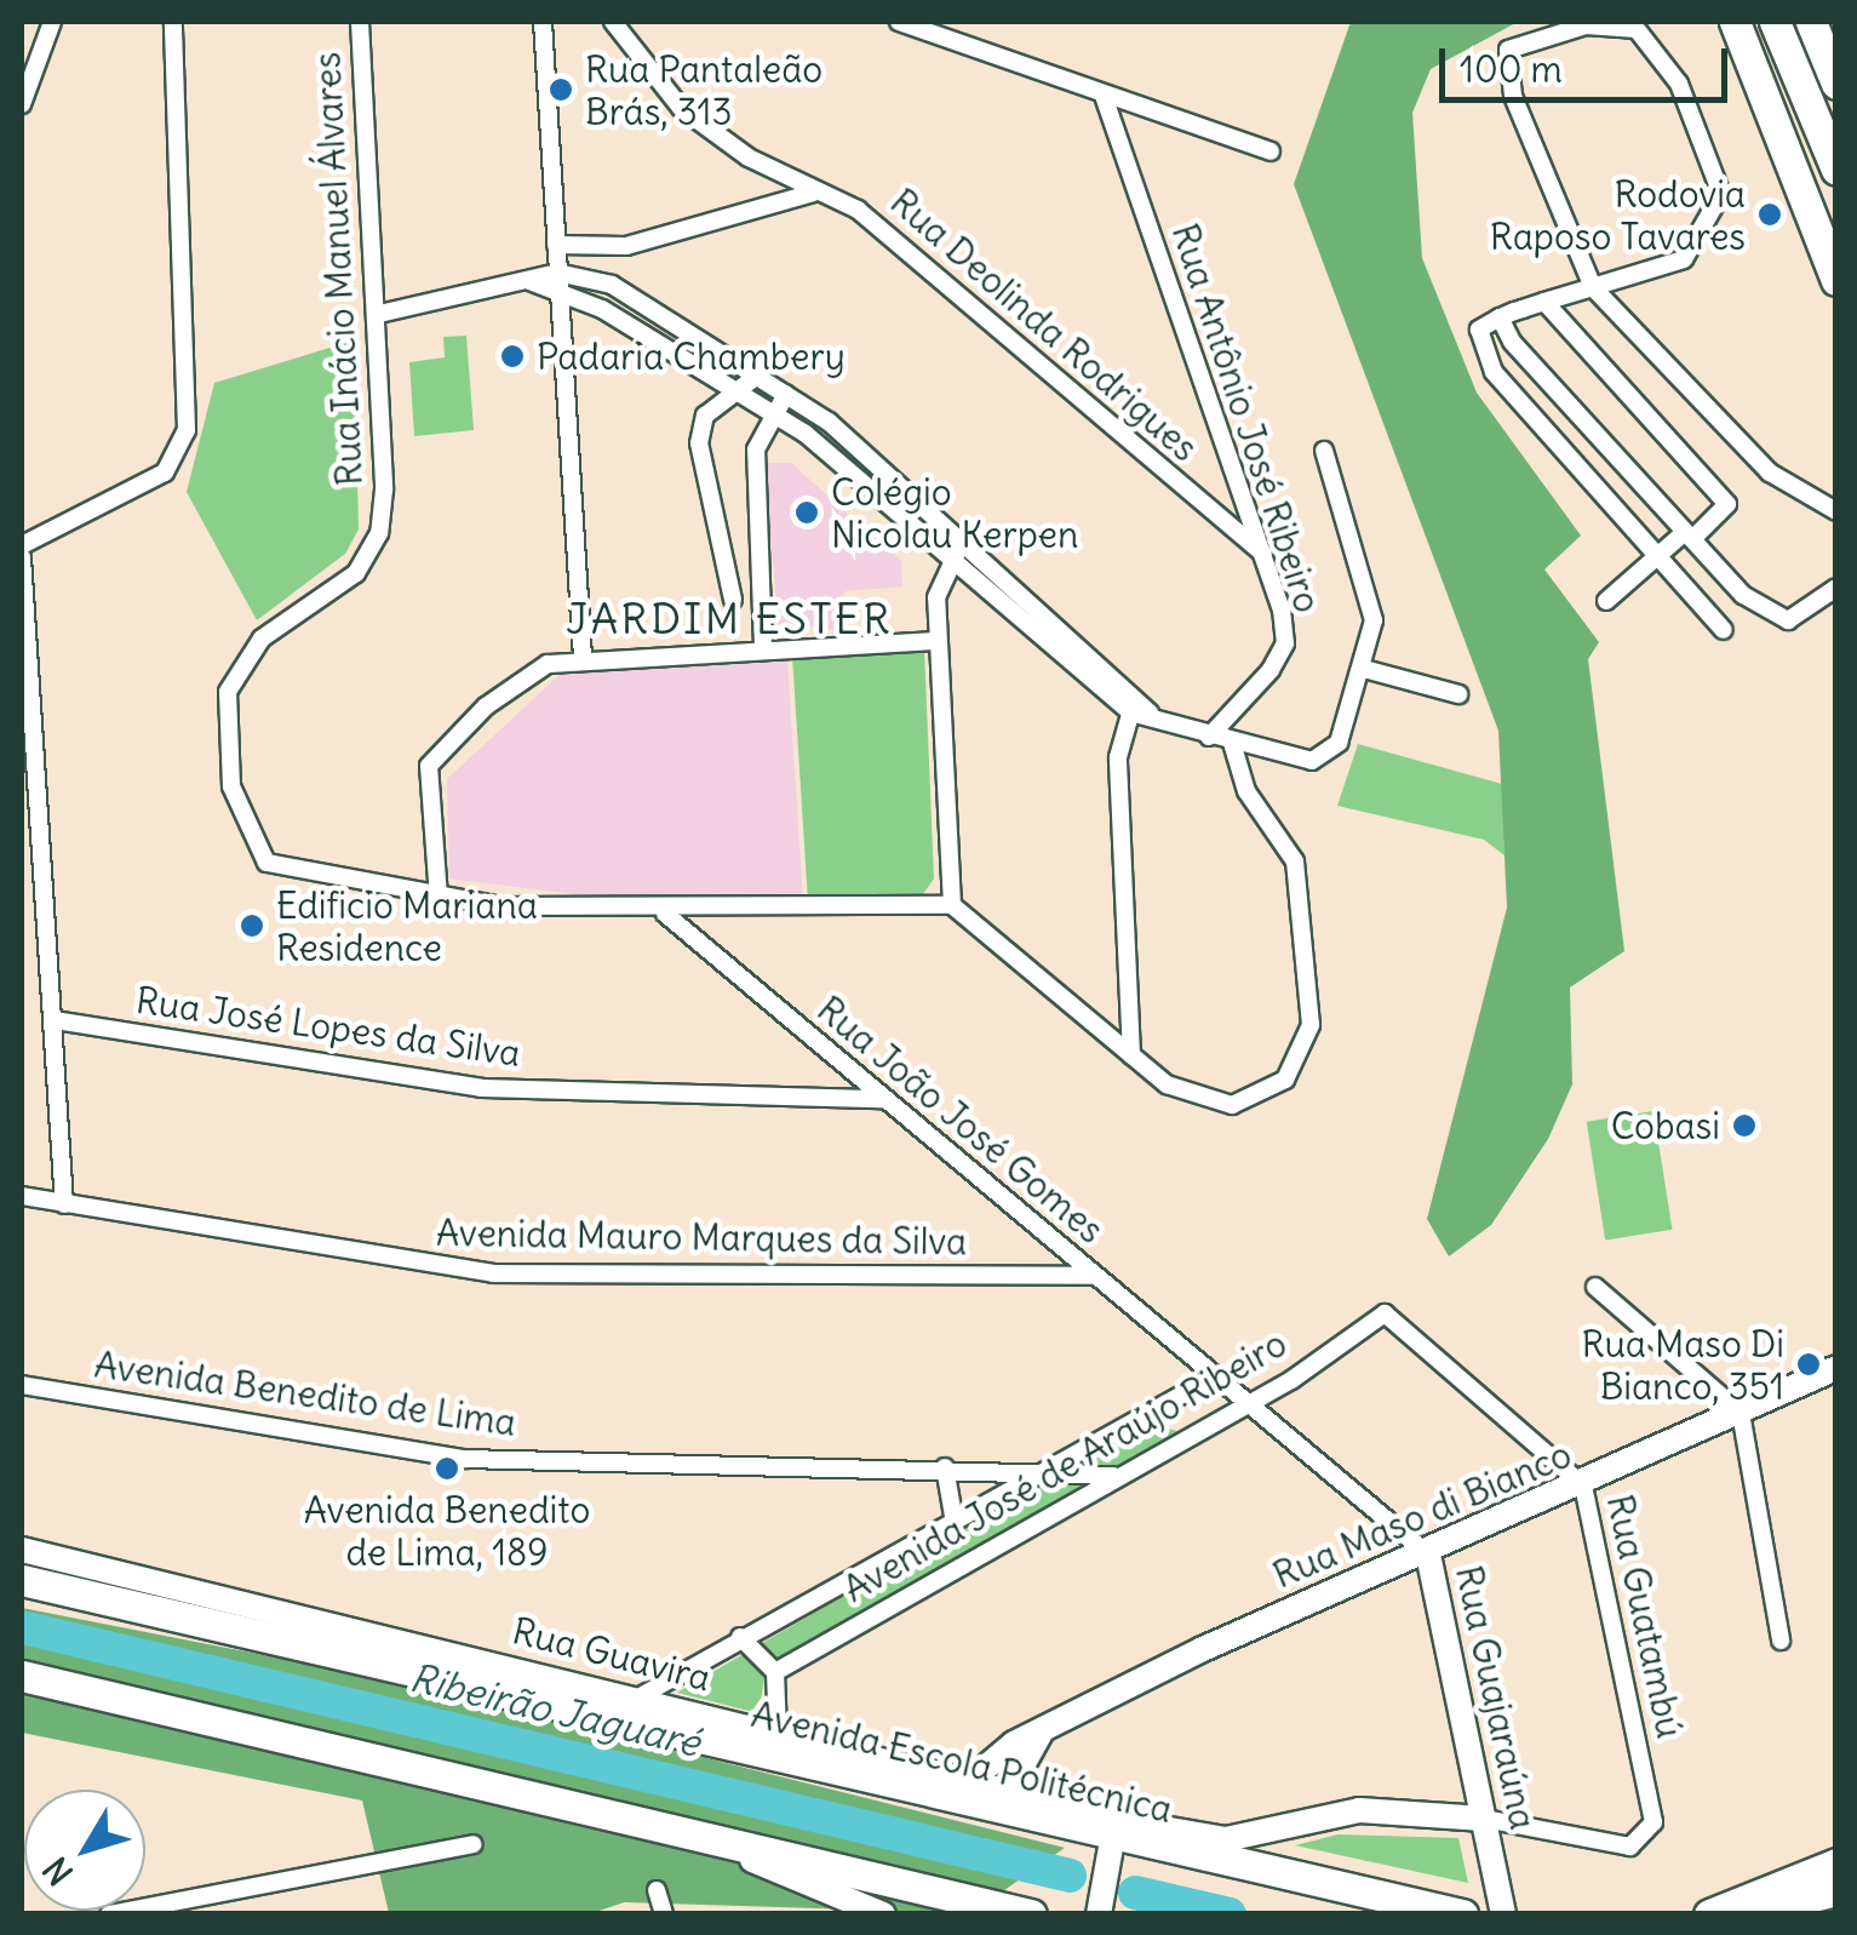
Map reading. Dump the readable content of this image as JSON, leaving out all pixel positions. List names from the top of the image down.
{
  "streets": {
    "highway": ["Avenida Escola Politécnica"],
    "main road": ["Rua Maso di Bianco", "Rua Guavira", "Rua Guajaraúna"],
    "street": [
      "Rua Inácio Manuel Álvares",
      "Rua Deolinda Rodrigues",
      "Rua Antônio José Ribeiro",
      "Rua José Lopes da Silva",
      "Rua João José Gomes",
      "Avenida Mauro Marques da Silva",
      "Avenida Benedito de Lima",
      "Avenida José de Araújo Ribeiro",
      "Rua Guatambú"
    ]
  },
  "crossings": [
    ["Rua Inácio Manuel Álvares", "Rua João José Gomes"],
    ["Rua Deolinda Rodrigues", "Rua Antônio José Ribeiro"],
    ["Rua José Lopes da Silva", "Rua João José Gomes"],
    ["Rua João José Gomes", "Avenida Mauro Marques da Silva"],
    ["Rua João José Gomes", "Avenida José de Araújo Ribeiro"],
    ["Rua João José Gomes", "Rua Guajaraúna"],
    ["Avenida Benedito de Lima", "Avenida José de Araújo Ribeiro"],
    ["Avenida José de Araújo Ribeiro", "Rua Guatambú"],
    ["Avenida José de Araújo Ribeiro", "Rua Guavira"],
    ["Avenida José de Araújo Ribeiro", "Rua Guajaraúna"],
    ["Rua Maso di Bianco", "Rua Guatambú"],
    ["Rua Maso di Bianco", "Rua Guavira"],
    ["Rua Maso di Bianco", "Rua Guajaraúna"],
    ["Rua Guatambú", "Rua Guavira"],
    ["Rua Guavira", "Rua Guajaraúna"],
    ["Rua Guavira", "Avenida Escola Politécnica"]
  ],
  "districts": ["JARDIM ESTER"],
  "water": ["Ribeirão Jaguaré"],
  "places": [
    "Rua Pantaleão Brás, 313",
    "Rodovia Raposo Tavares",
    "Padaria Chambery",
    "Colégio Nicolau Kerpen",
    "Edificio Mariana Residence",
    "Cobasi",
    "Rua Maso Di Bianco, 351",
    "Avenida Benedito de Lima, 189"
  ],
  "scale_bar": "100 m",
  "north": "bottom left"
}
